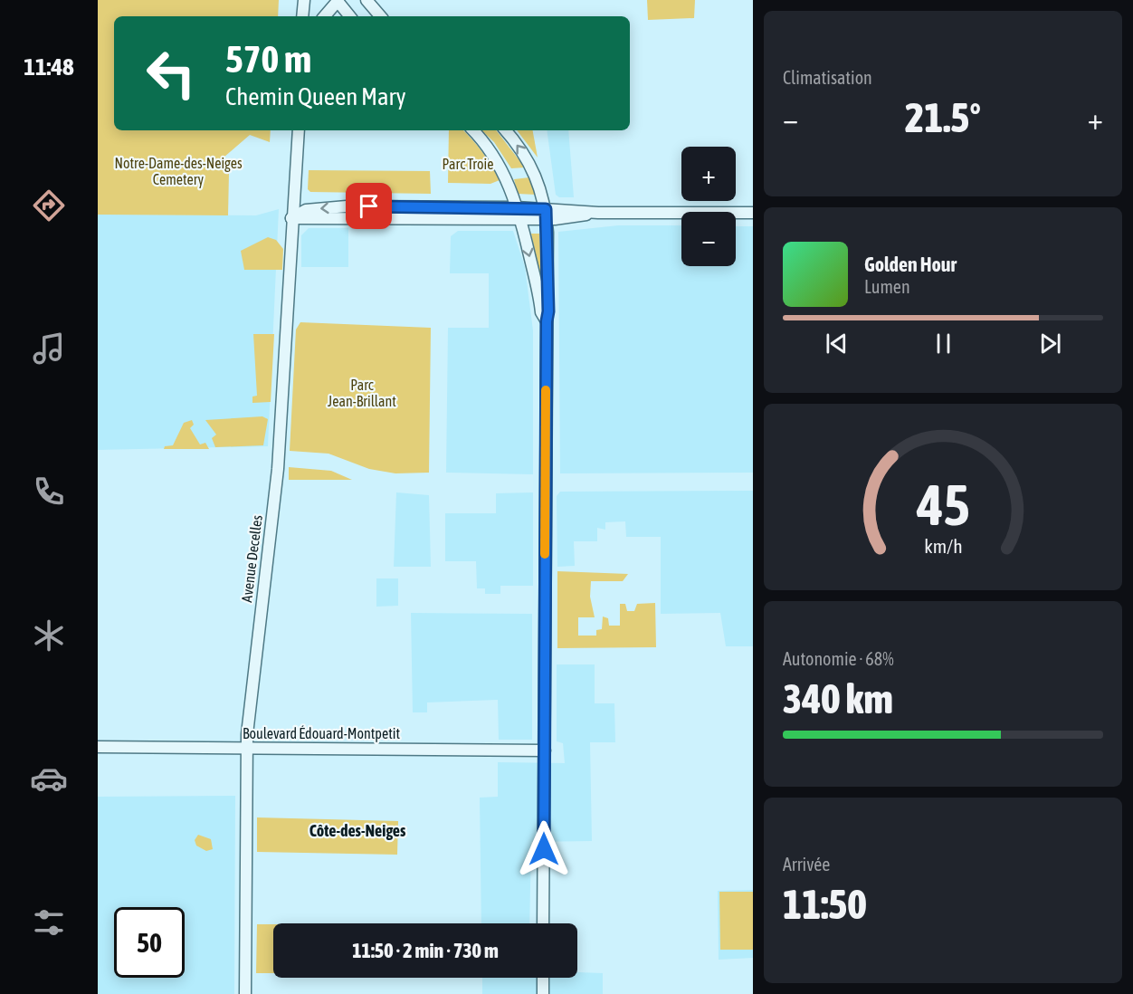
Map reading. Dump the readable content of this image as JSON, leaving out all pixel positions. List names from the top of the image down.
{
  "streets": {
    "street": ["Avenue Decelles", "Boulevard Édouard-Montpetit"]
  },
  "crossings": [
    ["Avenue Decelles", "Boulevard Édouard-Montpetit"]
  ],
  "districts": ["Côte-des-Neiges"],
  "parks": ["Notre-Dame-des-Neiges Cemetery", "Parc Troie", "Parc Jean-Brillant"],
  "page": {
    "tabs": "11:48",
    "tile": [
      "Climatisation",
      ["Autonomie · 68%", "340 km"],
      ["Arrivée", "11:50"]
    ],
    "turn": ["570 m", "Chemin Queen Mary"],
    "heat": ["−", "21.5°", "+"],
    "map_buttons": ["+", "−"],
    "song": ["Golden Hour", "Lumen"],
    "limit": "50",
    "trip": "11:50 · 2 min · 730 m",
    "gauge": ["45", "km/h"]
  }
}
